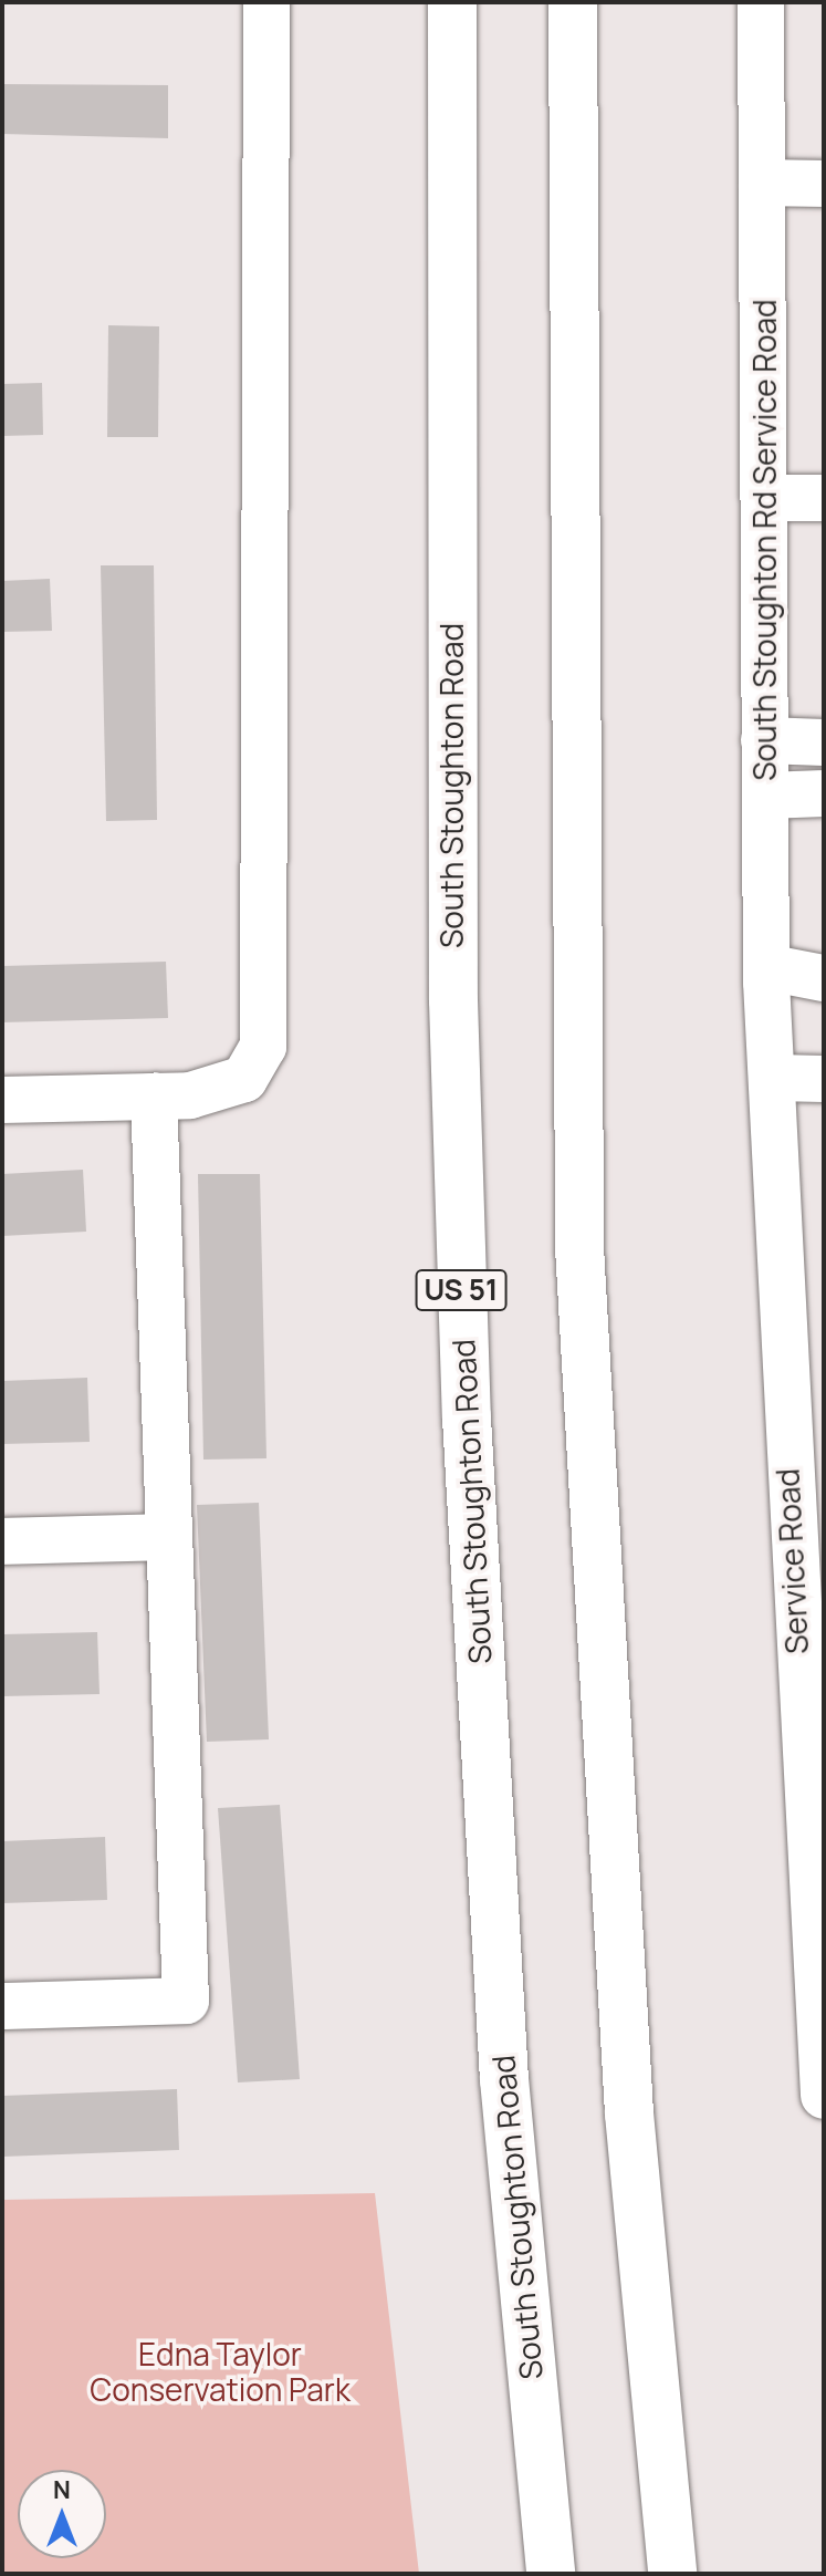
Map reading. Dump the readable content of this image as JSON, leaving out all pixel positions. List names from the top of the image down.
{
  "streets": {
    "main road": ["South Stoughton Road", "US 51"],
    "street": ["South Stoughton Rd Service Road", "Service Road"]
  },
  "crossings": [
    ["South Stoughton Rd Service Road", "Service Road"]
  ],
  "parks": ["Edna Taylor Conservation Park"],
  "north": "top"
}
